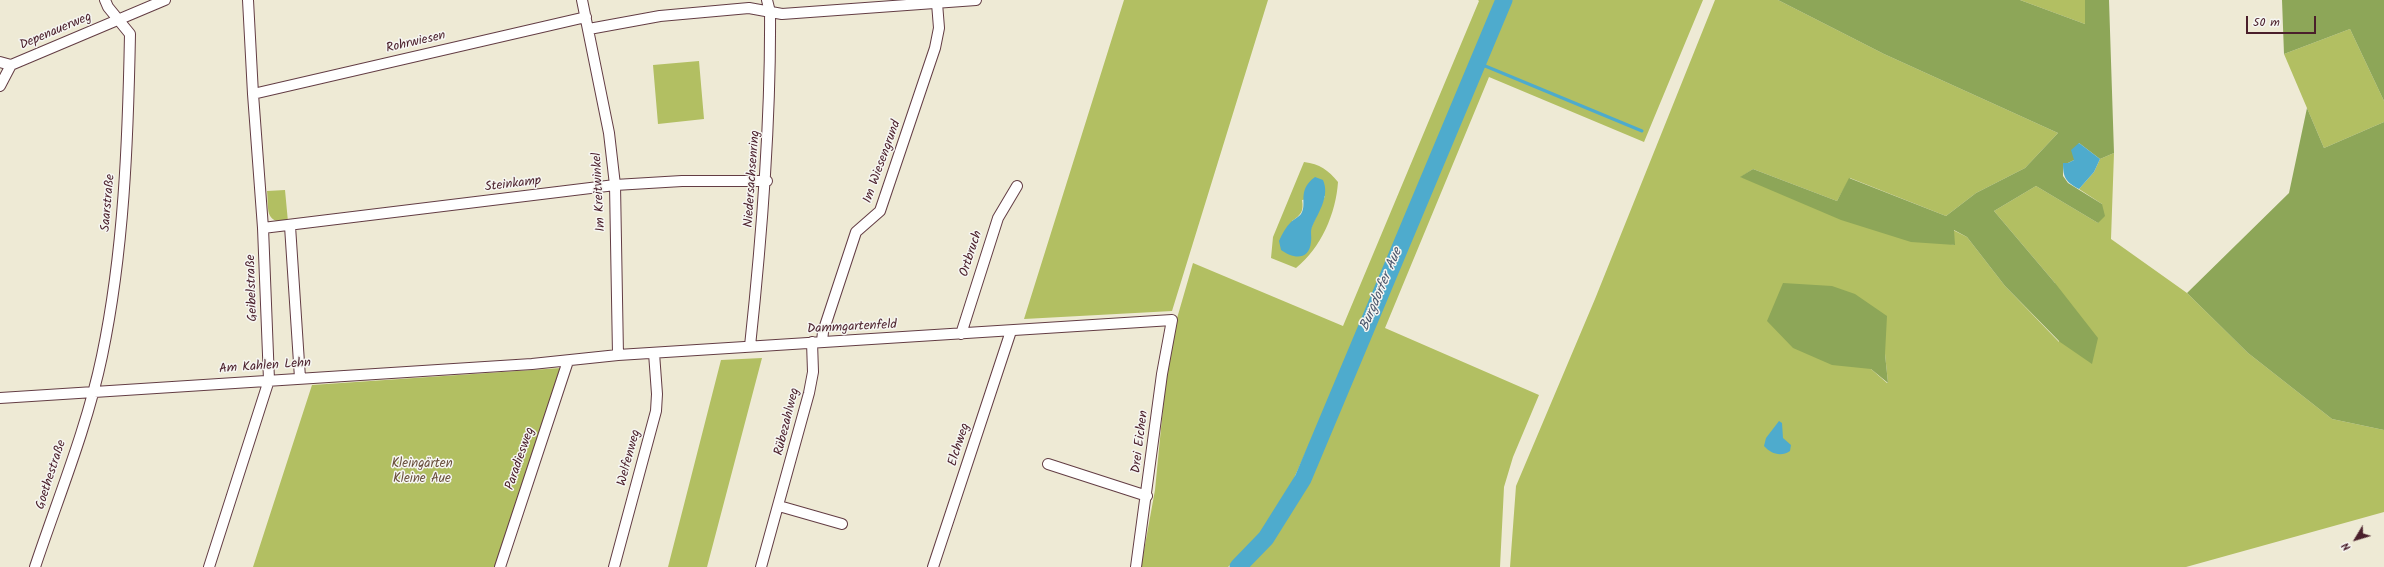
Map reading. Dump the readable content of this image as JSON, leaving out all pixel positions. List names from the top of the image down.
{
  "streets": {
    "street": [
      "Depenauerweg",
      "Rohrwiesen",
      "Im Wiesengrund",
      "Niedersachsenring",
      "Steinkamp",
      "Im Kreitwinkel",
      "Saarstraße",
      "Ortbruch",
      "Geibelstraße",
      "Dammgartenfeld",
      "Am Kahlen Lehn",
      "Rübezahlweg",
      "Drei Eichen",
      "Elchweg",
      "Welfenweg",
      "Paradiesweg",
      "Goethestraße"
    ]
  },
  "crossings": [
    ["Depenauerweg", "Saarstraße"],
    ["Rohrwiesen", "Im Kreitwinkel"],
    ["Rohrwiesen", "Geibelstraße"],
    ["Im Wiesengrund", "Dammgartenfeld"],
    ["Niedersachsenring", "Steinkamp"],
    ["Niedersachsenring", "Dammgartenfeld"],
    ["Steinkamp", "Im Kreitwinkel"],
    ["Steinkamp", "Geibelstraße"],
    ["Im Kreitwinkel", "Dammgartenfeld"],
    ["Saarstraße", "Am Kahlen Lehn"],
    ["Saarstraße", "Goethestraße"],
    ["Ortbruch", "Dammgartenfeld"],
    ["Geibelstraße", "Am Kahlen Lehn"],
    ["Dammgartenfeld", "Am Kahlen Lehn"],
    ["Dammgartenfeld", "Rübezahlweg"],
    ["Dammgartenfeld", "Drei Eichen"],
    ["Dammgartenfeld", "Elchweg"],
    ["Dammgartenfeld", "Welfenweg"],
    ["Dammgartenfeld", "Paradiesweg"],
    ["Am Kahlen Lehn", "Goethestraße"]
  ],
  "water": ["Burgdorfer Aue"],
  "parks": ["Kleingärten Kleine Aue"],
  "scale_bar": "50 m",
  "north": "bottom left"
}
